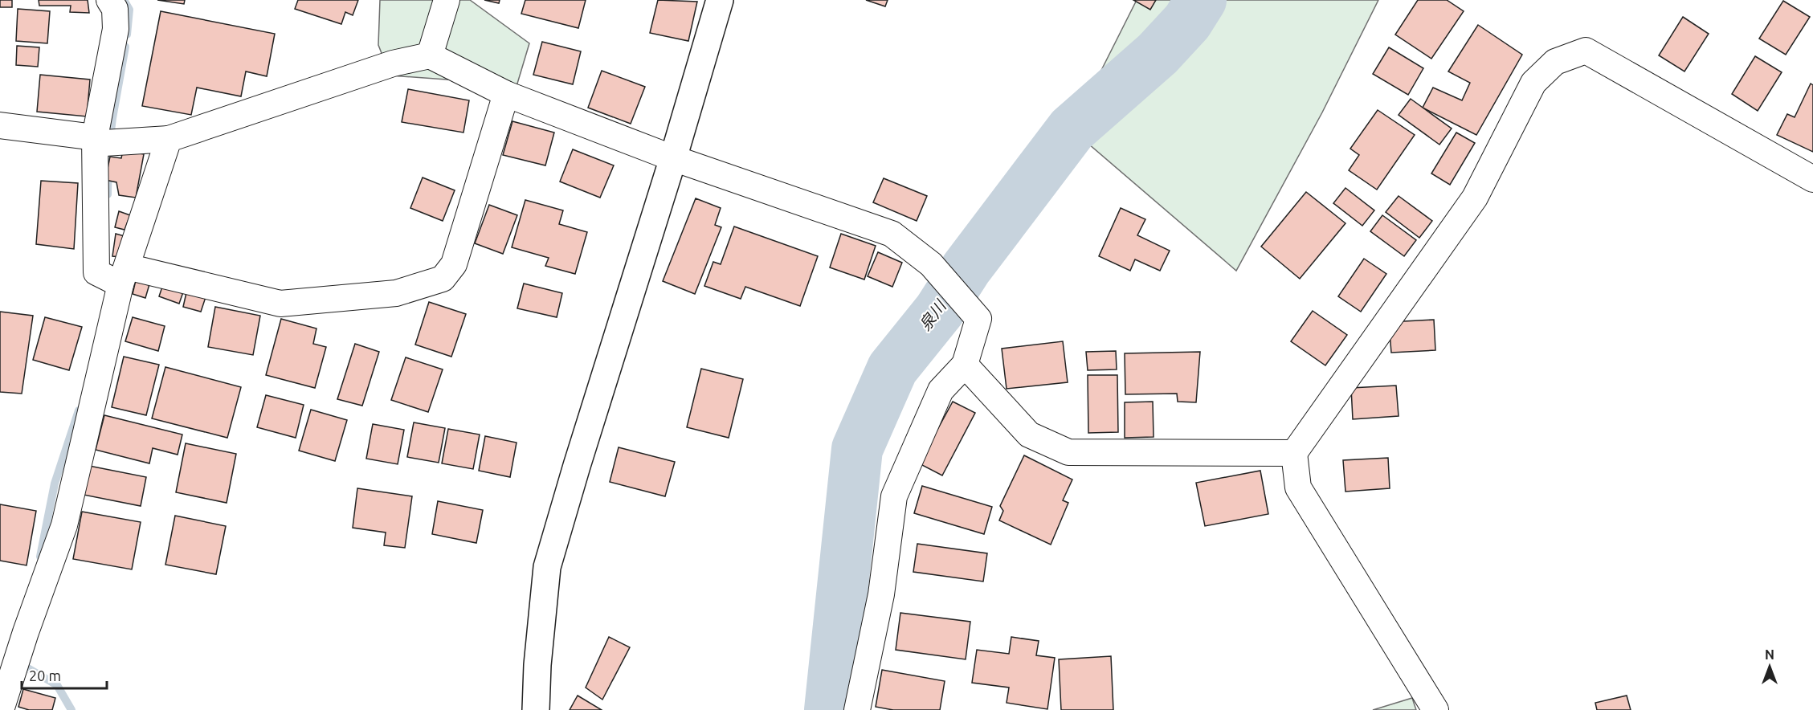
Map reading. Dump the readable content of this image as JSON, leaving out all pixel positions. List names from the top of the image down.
{
  "water": ["泉川"],
  "scale_bar": "20 m",
  "north": "top"
}
